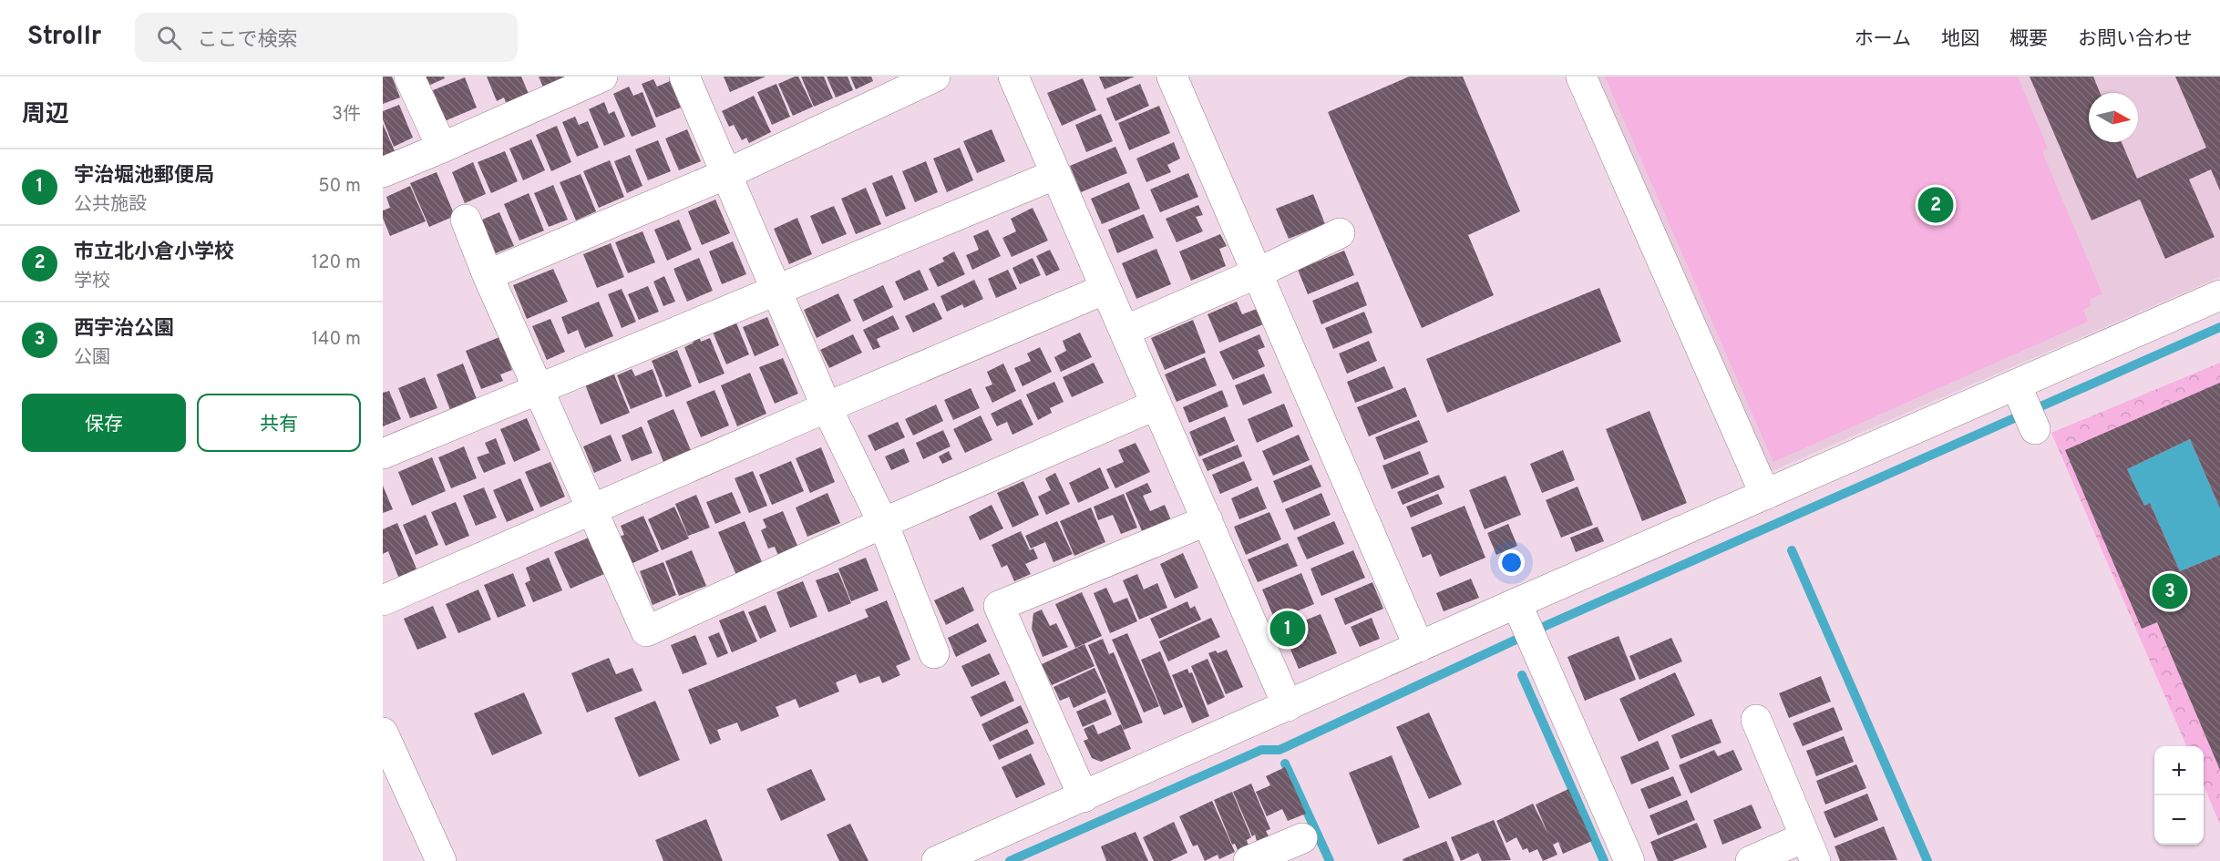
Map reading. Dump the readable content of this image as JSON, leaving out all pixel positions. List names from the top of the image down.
{
  "north": "right",
  "page": {
    "header": "Strollr",
    "search": "ここで検索",
    "nav": [
      "ホーム",
      "地図",
      "概要",
      "お問い合わせ"
    ],
    "heading": ["周辺", "3件"],
    "list": [
      {
        "mark": "1",
        "name": "宇治堀池郵便局",
        "note": "公共施設",
        "value": "50 m"
      },
      {
        "mark": "2",
        "name": "市立北小倉小学校",
        "note": "学校",
        "value": "120 m"
      },
      {
        "mark": "3",
        "name": "西宇治公園",
        "note": "公園",
        "value": "140 m"
      }
    ],
    "pins": ["2", "3", "1"],
    "buttons": ["保存", "共有"],
    "map_buttons": ["+", "−"]
  }
}
